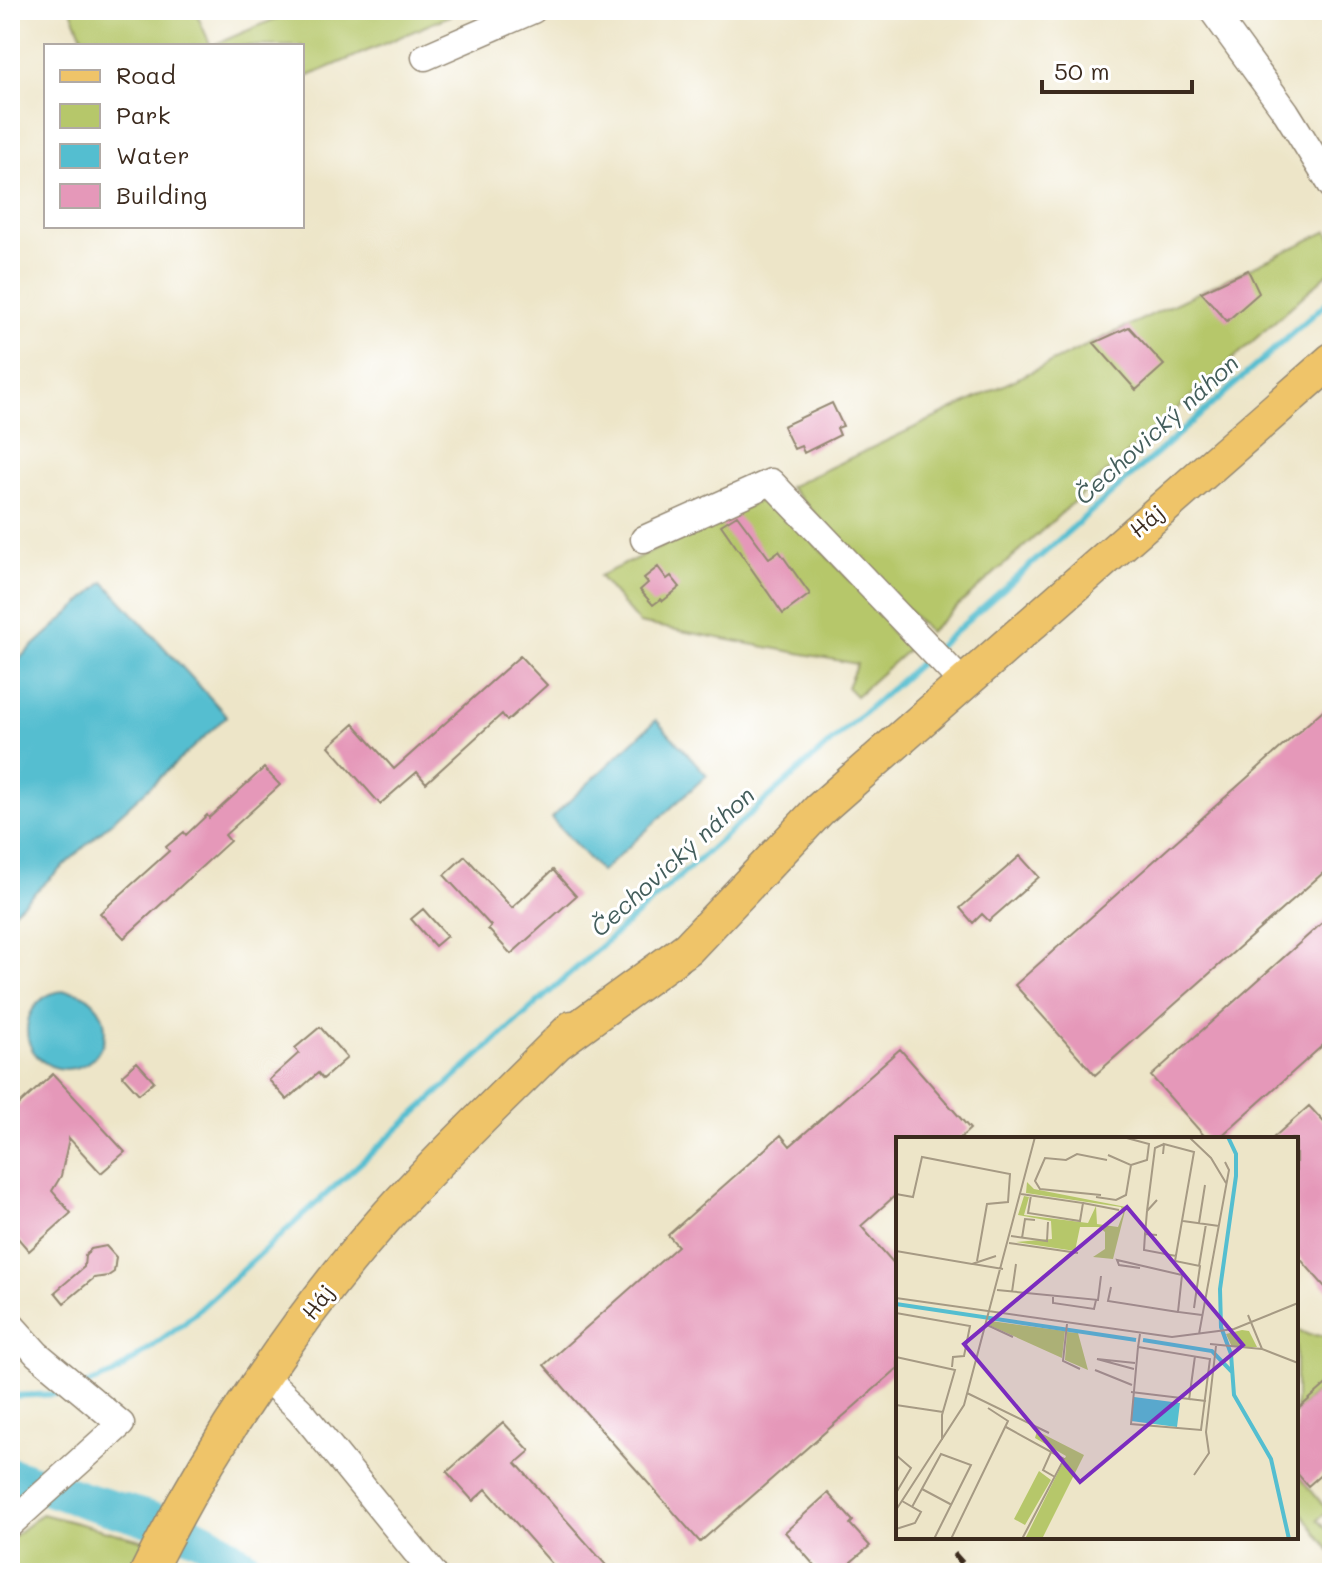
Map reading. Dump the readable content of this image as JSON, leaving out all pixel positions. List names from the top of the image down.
{
  "streets": {
    "main road": ["Háj"]
  },
  "water": ["Čechovický náhon"],
  "legend": [
    "Road",
    "Park",
    "Water",
    "Building"
  ],
  "scale_bar": "50 m"
}
